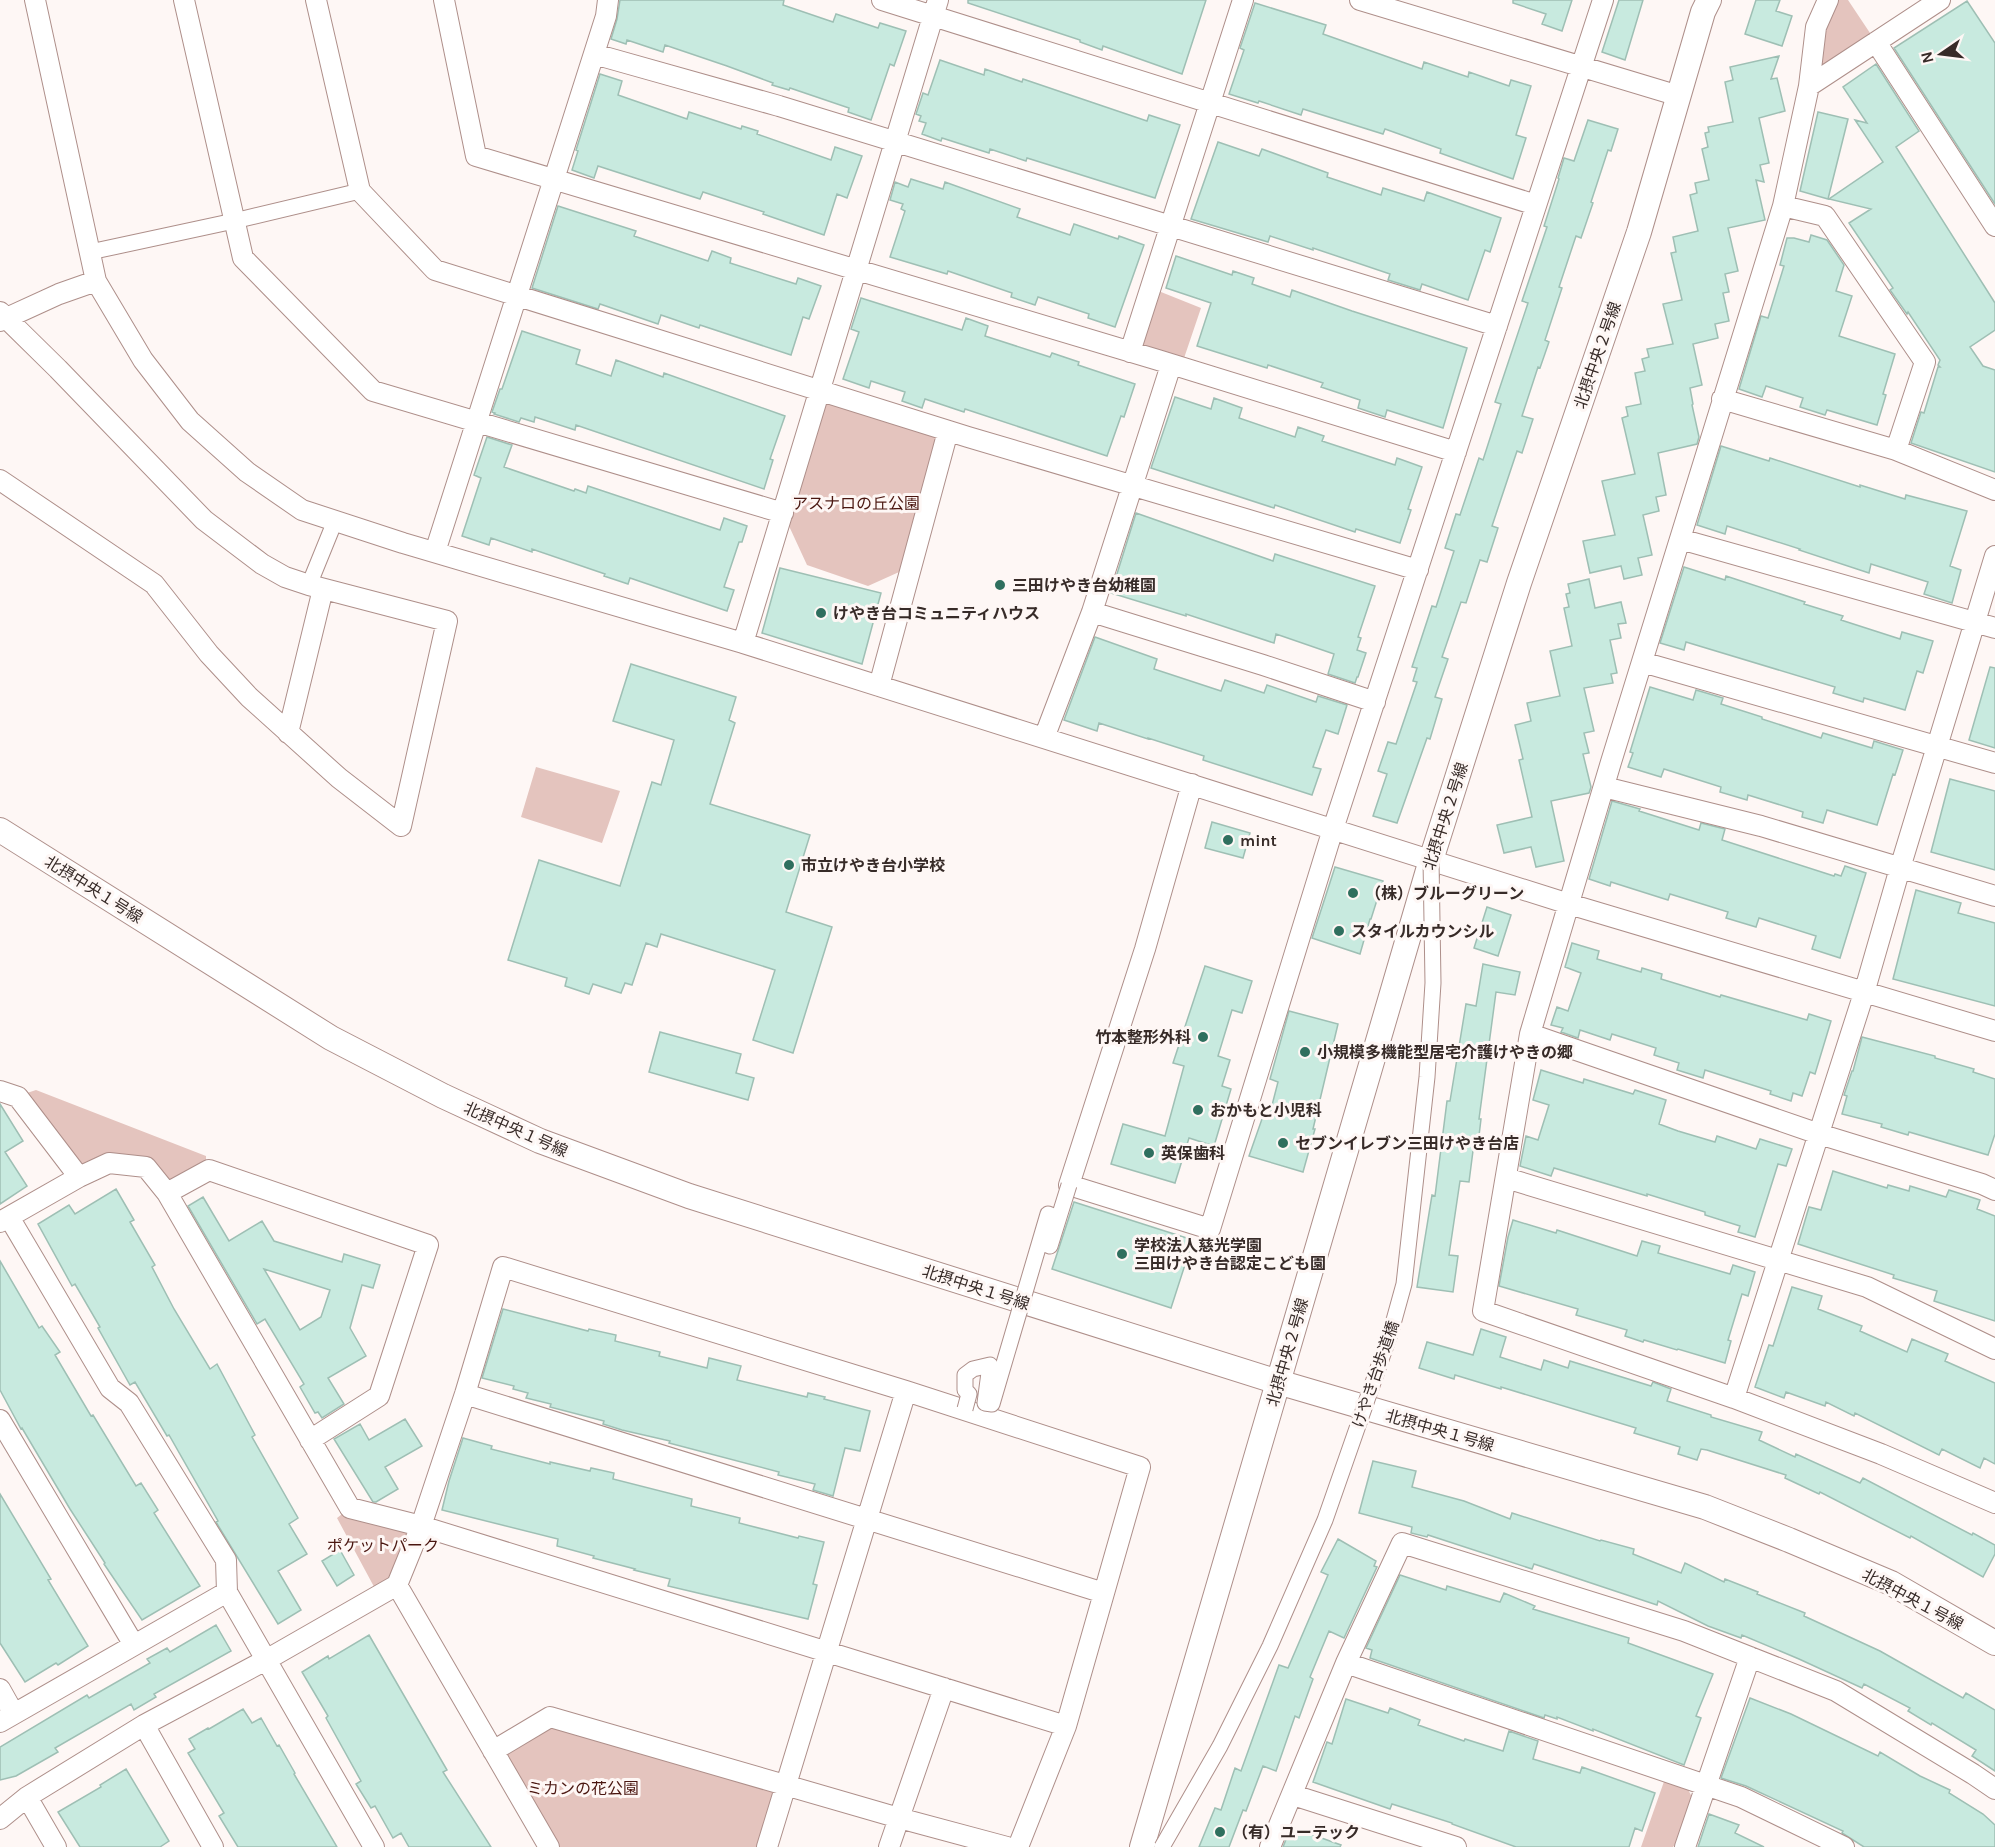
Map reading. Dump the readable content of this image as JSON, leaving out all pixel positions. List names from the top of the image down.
{
  "streets": {
    "street": ["北摂中央２号線", "北摂中央１号線", "けやき台歩道橋"]
  },
  "crossings": [
    ["北摂中央２号線", "北摂中央１号線"],
    ["北摂中央２号線", "けやき台歩道橋"]
  ],
  "parks": ["アスナロの丘公園", "ポケットパーク", "ミカンの花公園"],
  "places": [
    "三田けやき台幼稚園",
    "けやき台コミュニティハウス",
    "mint",
    "市立けやき台小学校",
    "（株）ブルーグリーン",
    "スタイルカウンシル",
    "竹本整形外科",
    "小規模多機能型居宅介護けやきの郷",
    "おかもと小児科",
    "セブンイレブン三田けやき台店",
    "英保歯科",
    "学校法人慈光学園 三田けやき台認定こども園",
    "（有）ユーテック"
  ],
  "north": "left"
}
